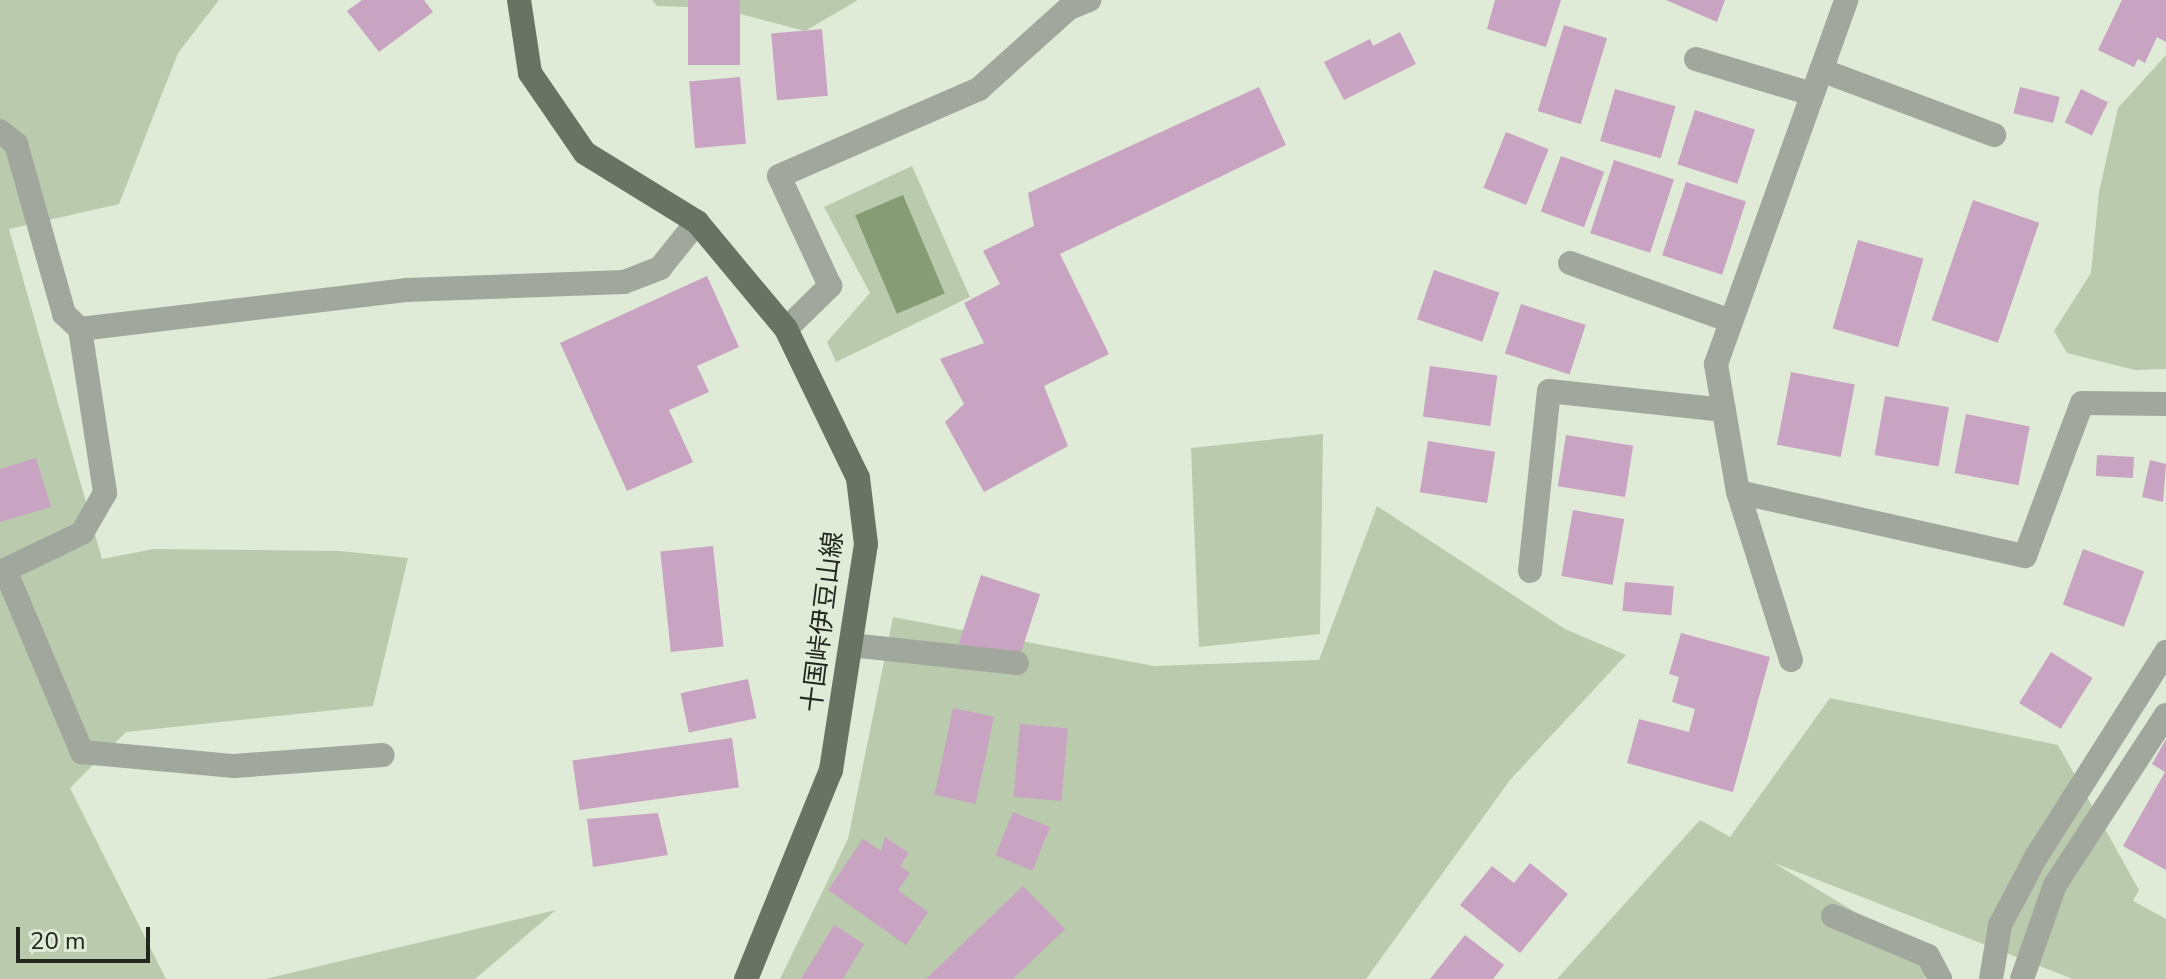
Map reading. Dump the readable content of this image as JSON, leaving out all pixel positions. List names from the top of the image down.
{
  "streets": {
    "main road": ["十国峠伊豆山線"]
  },
  "scale_bar": "20 m"
}
